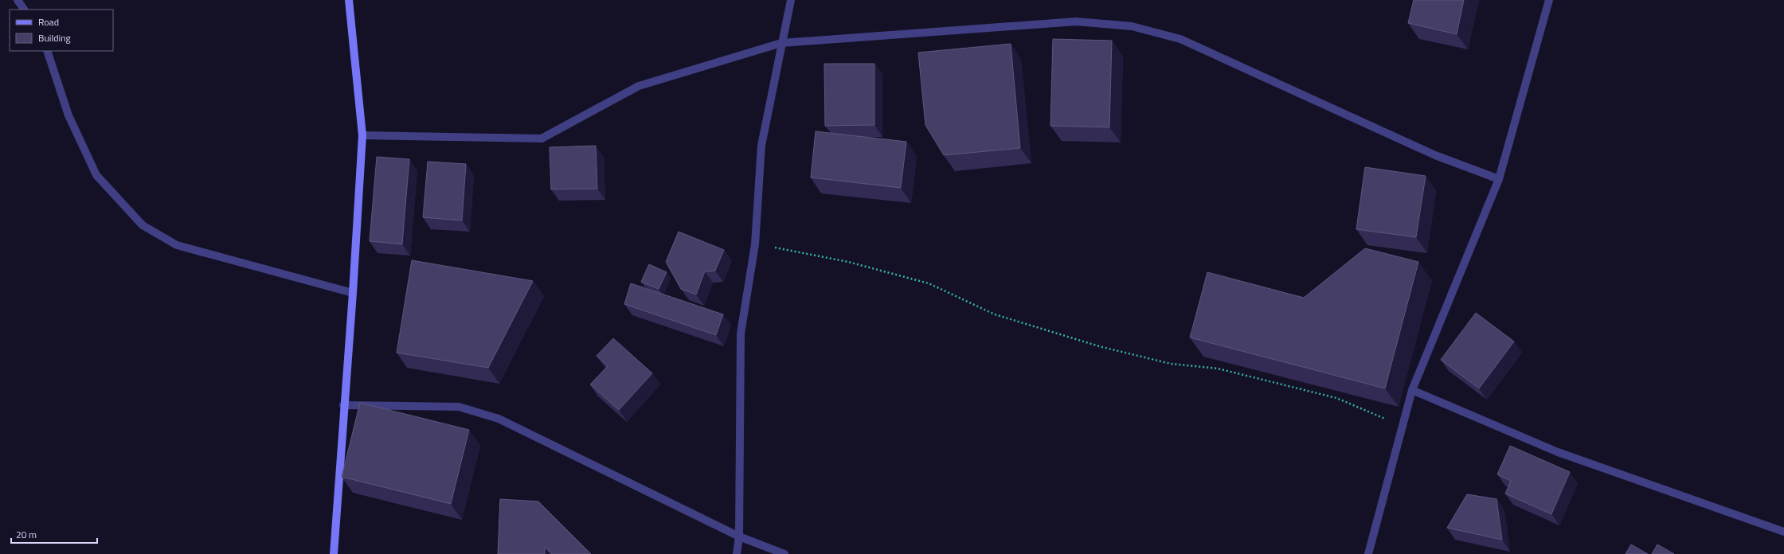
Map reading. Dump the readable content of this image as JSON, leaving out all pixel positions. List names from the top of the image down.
{
  "legend": ["Road", "Building"],
  "scale_bar": "20 m"
}
